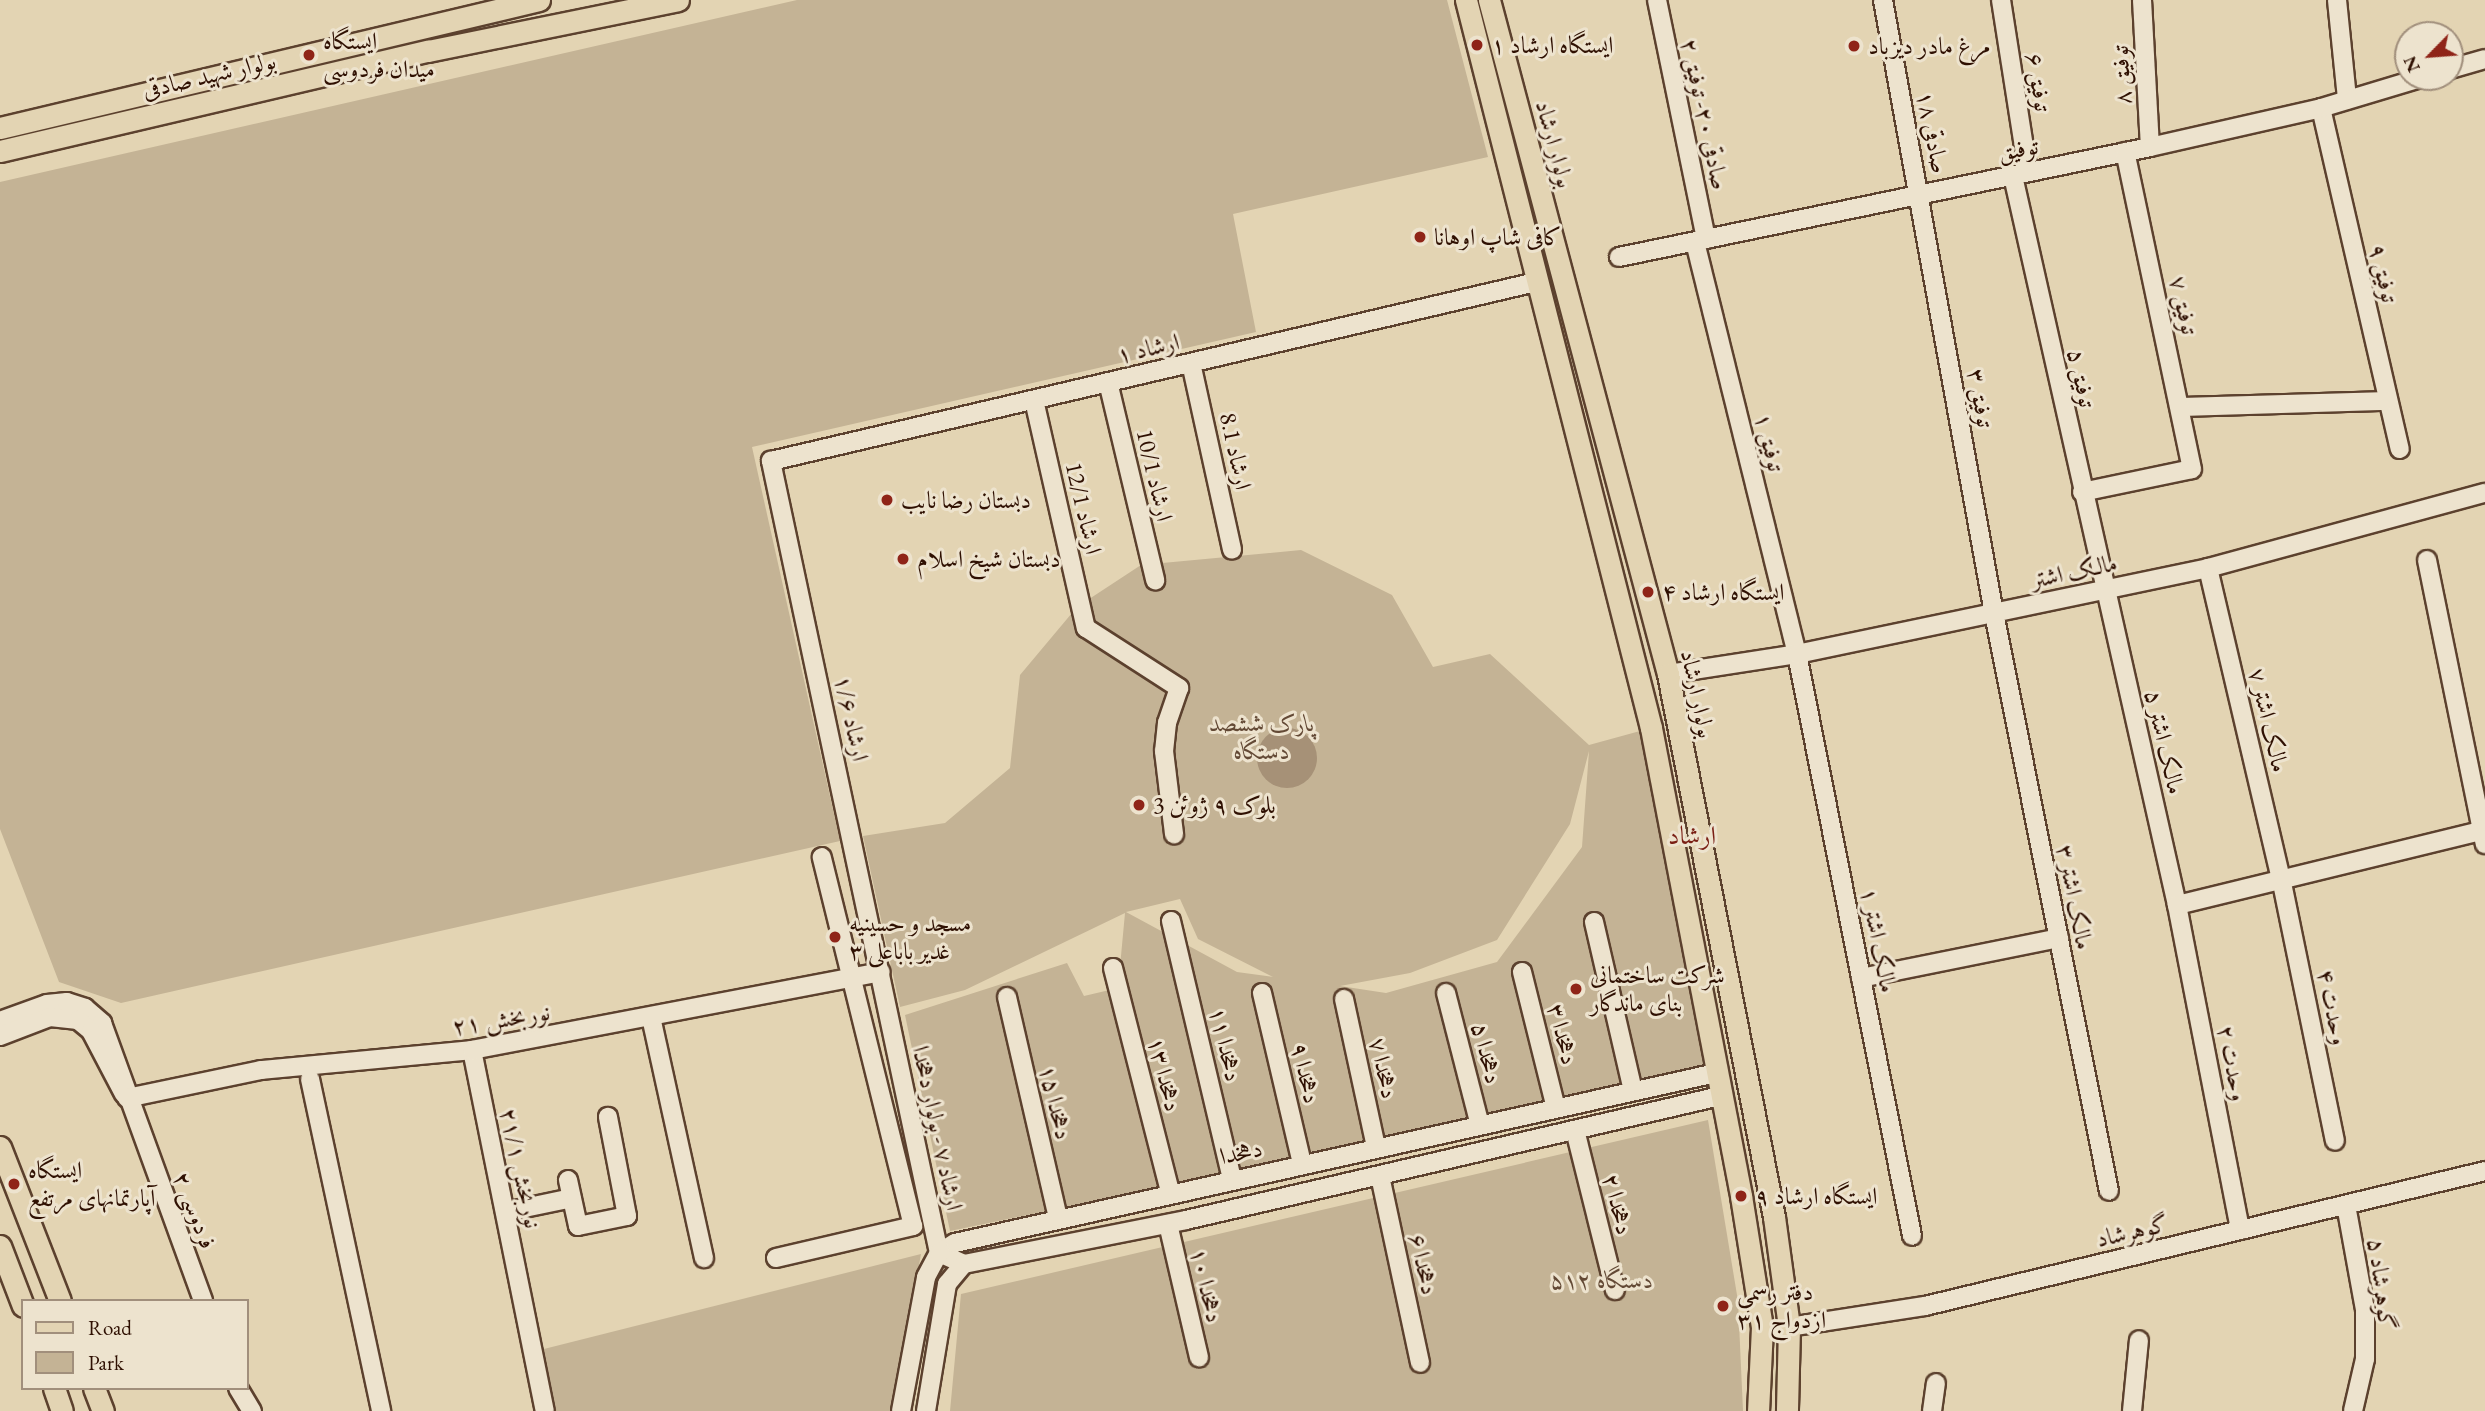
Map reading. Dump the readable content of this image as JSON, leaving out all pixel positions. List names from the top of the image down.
{
  "streets": {
    "main road": ["بولوار شهید صادقی", "بولوار ارشاد"],
    "street": [
      "توفیق ۸",
      "توفیق ۶",
      "صادقی ۲۰- توفیق ۲",
      "صادقی ۱۸",
      "توفیق",
      "توفیق ۹",
      "توفیق ۷",
      "ارشاد ۱",
      "توفیق ۵",
      "توفیق ۳",
      "توفیق ۱",
      "ارشاد 8.1",
      "ارشاد 10/1",
      "ارشاد 12/1",
      "مالک اشتر",
      "ارشاد ۱/۶",
      "مالک اشتر ۷",
      "مالک اشتر ۵",
      "مالک اشتر ۳",
      "مالک اشتر ۱",
      "وحدت ۴",
      "نوربخش ۲۱",
      "دهخدا ۳",
      "دهخدا ۱۱",
      "دهخدا ۵",
      "وحدت ۲",
      "دهخدا ۷",
      "دهخدا ۹",
      "دهخدا ۱۳",
      "دهخدا ۱۵",
      "ارشاد ۷ - بولوار دهخدا",
      "دهخدا",
      "نوربخش ۲۱/۱",
      "دهخدا ۲",
      "فردوسی ۲",
      "گوهرشاد",
      "دهخدا ۶",
      "گوهرشاد ۵",
      "دهخدا ۱۰"
    ]
  },
  "crossings": [
    ["توفیق ۸", "توفیق"],
    ["توفیق ۶", "توفیق"],
    ["توفیق ۶", "توفیق ۵"],
    ["صادقی ۲۰- توفیق ۲", "توفیق"],
    ["صادقی ۲۰- توفیق ۲", "توفیق ۱"],
    ["صادقی ۱۸", "توفیق"],
    ["صادقی ۱۸", "توفیق ۳"],
    ["بولوار ارشاد", "ارشاد ۱"],
    ["بولوار ارشاد", "مالک اشتر"],
    ["بولوار ارشاد", "دهخدا"],
    ["بولوار ارشاد", "گوهرشاد"],
    ["توفیق", "توفیق ۹"],
    ["توفیق", "توفیق ۷"],
    ["توفیق", "توفیق ۵"],
    ["توفیق", "توفیق ۳"],
    ["توفیق", "توفیق ۱"],
    ["توفیق ۷", "توفیق ۵"],
    ["ارشاد ۱", "ارشاد 8.1"],
    ["ارشاد ۱", "ارشاد 10/1"],
    ["ارشاد ۱", "ارشاد 12/1"],
    ["ارشاد ۱", "ارشاد ۱/۶"],
    ["توفیق ۵", "مالک اشتر"],
    ["توفیق ۵", "مالک اشتر ۵"],
    ["توفیق ۳", "مالک اشتر"],
    ["توفیق ۳", "مالک اشتر ۳"],
    ["توفیق ۱", "مالک اشتر"],
    ["توفیق ۱", "مالک اشتر ۱"],
    ["مالک اشتر", "مالک اشتر ۷"],
    ["مالک اشتر", "مالک اشتر ۵"],
    ["مالک اشتر", "مالک اشتر ۳"],
    ["مالک اشتر", "مالک اشتر ۱"],
    ["ارشاد ۱/۶", "نوربخش ۲۱"],
    ["ارشاد ۱/۶", "ارشاد ۷ - بولوار دهخدا"],
    ["مالک اشتر ۷", "وحدت ۴"],
    ["مالک اشتر ۵", "وحدت ۲"],
    ["نوربخش ۲۱", "ارشاد ۷ - بولوار دهخدا"],
    ["نوربخش ۲۱", "نوربخش ۲۱/۱"],
    ["نوربخش ۲۱", "فردوسی ۲"],
    ["دهخدا ۳", "دهخدا"],
    ["دهخدا ۱۱", "دهخدا"],
    ["دهخدا ۵", "دهخدا"],
    ["وحدت ۲", "گوهرشاد"],
    ["دهخدا ۷", "دهخدا"],
    ["دهخدا ۹", "دهخدا"],
    ["دهخدا ۱۳", "دهخدا"],
    ["دهخدا ۱۵", "دهخدا"],
    ["ارشاد ۷ - بولوار دهخدا", "دهخدا"],
    ["گوهرشاد", "گوهرشاد ۵"]
  ],
  "districts": ["ارشاد"],
  "parks": ["پارک‌ ششصد دستگاه", "۵۱۲ دستگاه"],
  "places": [
    "ایستگاه ارشاد ۱",
    "مرغ مادر دیزباد",
    "ایستگاه میدان فردوسی",
    "کافی شاپ اوهانا",
    "دبستان رضا نایب",
    "دبستان شیخ اسلام",
    "ایستگاه ارشاد ۴",
    "بلوک ۹ ژوئن 3",
    "مسجد و حسینیه غدیر باباعلی ۳",
    "شرکت ساختمانی بنای ماندگار",
    "ایستگاه آپارتمانهای مرتفع",
    "ایستگاه ارشاد ۹",
    "دفتر رسمی ازدواج ۳۱"
  ],
  "legend": ["Road", "Park"],
  "north": "bottom left"
}
